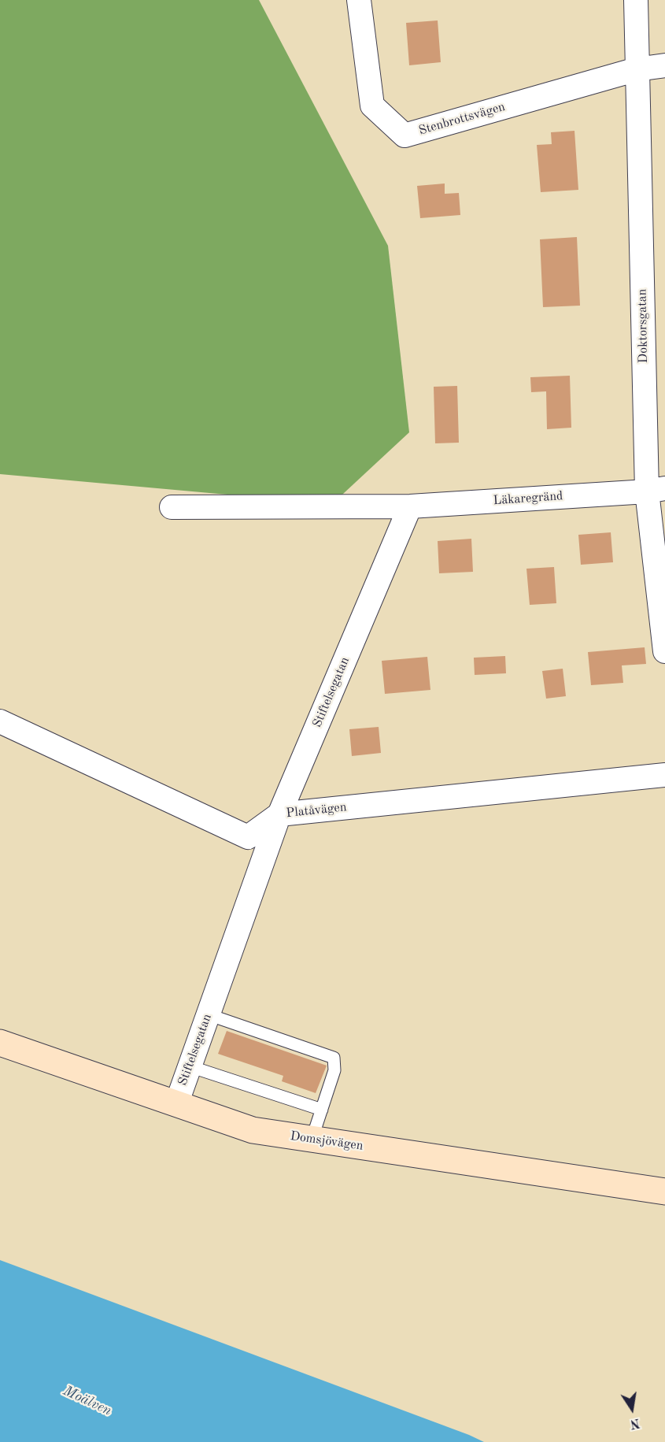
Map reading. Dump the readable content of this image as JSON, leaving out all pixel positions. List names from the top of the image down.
{
  "streets": {
    "street": [
      "Stenbrottsvägen",
      "Doktorsgatan",
      "Läkaregränd",
      "Stiftelsegatan",
      "Platåvägen",
      "Domsjövägen"
    ]
  },
  "crossings": [
    ["Stenbrottsvägen", "Doktorsgatan"],
    ["Doktorsgatan", "Läkaregränd"],
    ["Läkaregränd", "Stiftelsegatan"],
    ["Stiftelsegatan", "Platåvägen"],
    ["Stiftelsegatan", "Domsjövägen"]
  ],
  "water": ["Moälven"],
  "north": "bottom"
}
